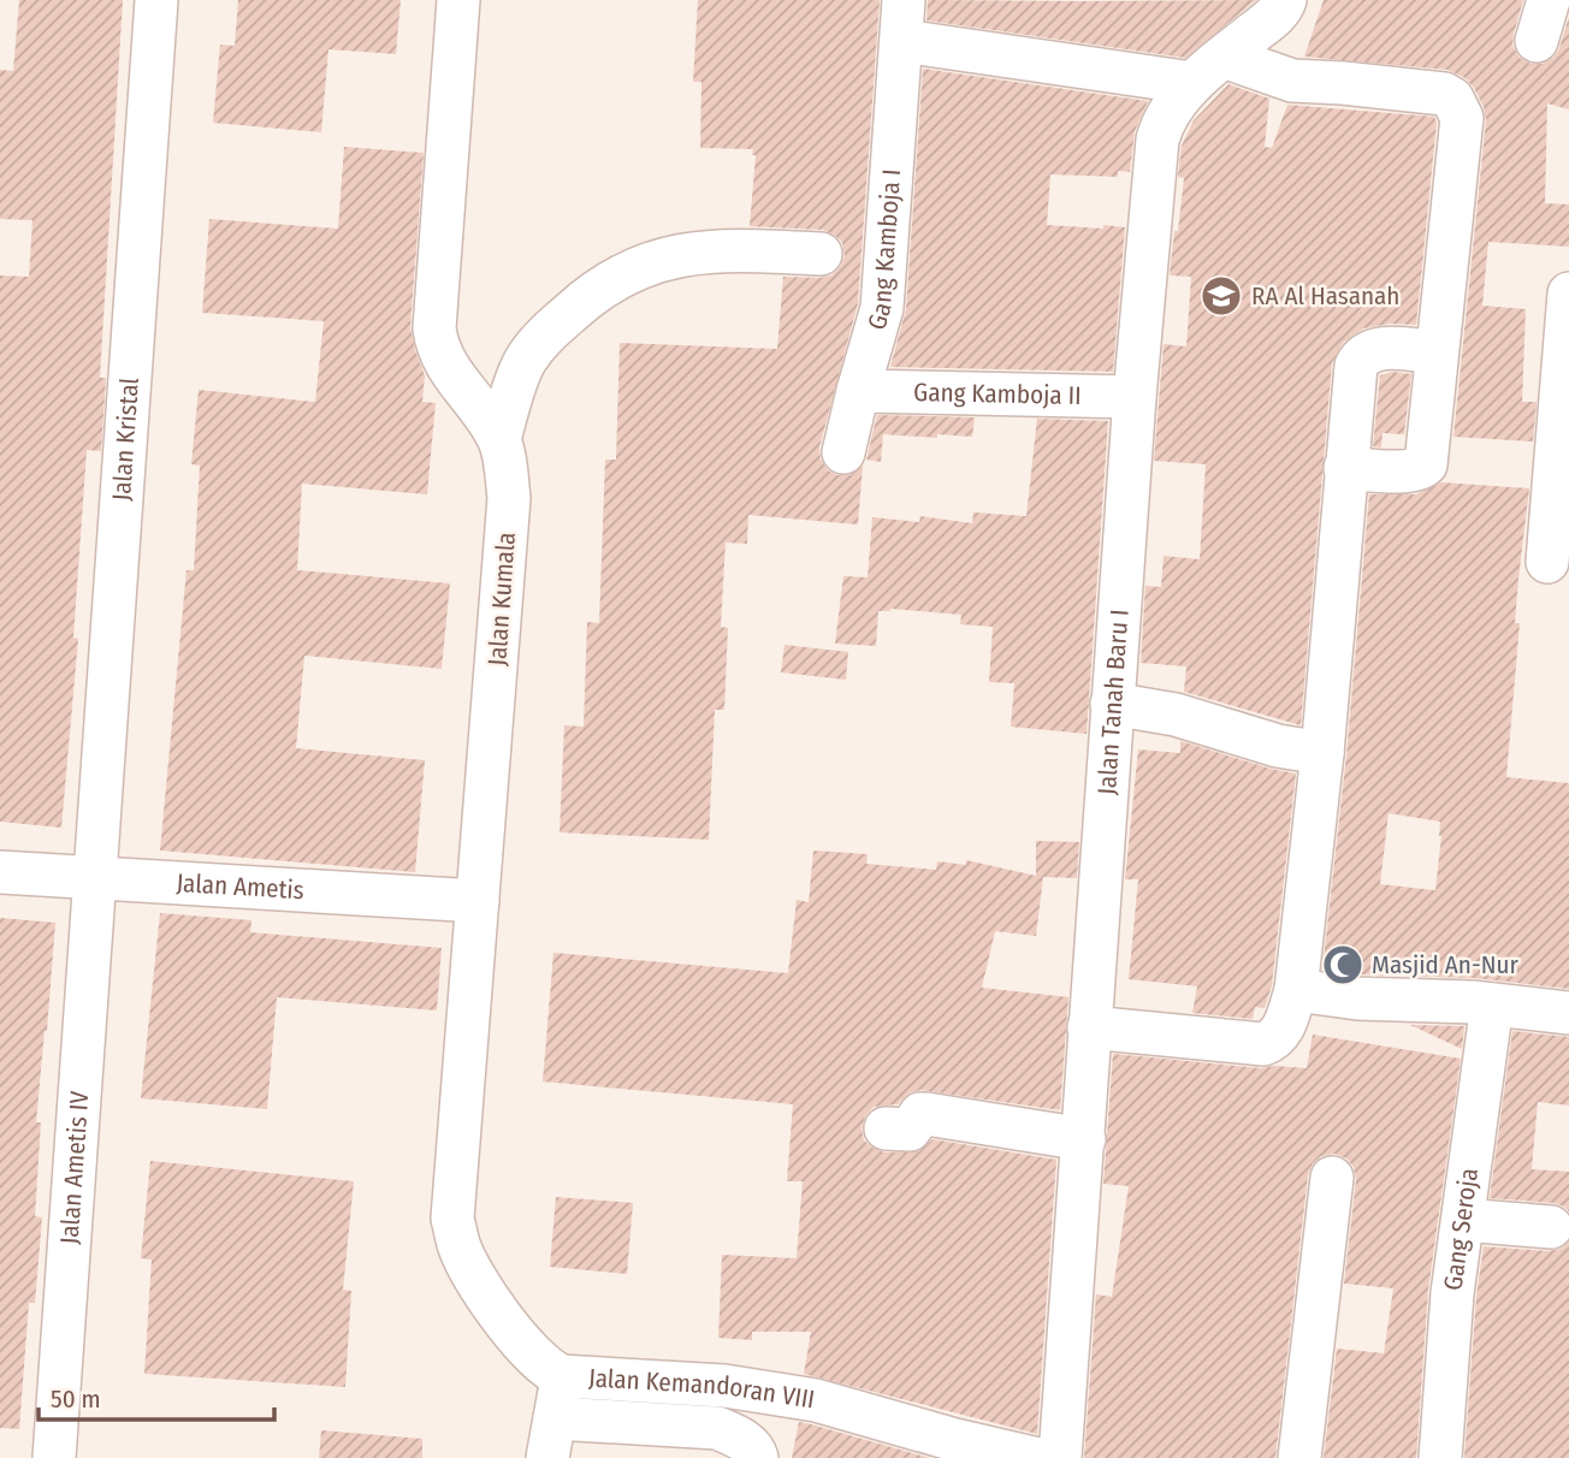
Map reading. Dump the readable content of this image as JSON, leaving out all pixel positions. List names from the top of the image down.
{
  "streets": {
    "street": [
      "Gang Kamboja I",
      "Gang Kamboja II",
      "Jalan Kristal",
      "Jalan Kumala",
      "Jalan Tanah Baru I",
      "Jalan Ametis",
      "Jalan Ametis IV",
      "Gang Seroja",
      "Jalan Kemandoran VIII"
    ]
  },
  "crossings": [
    ["Gang Kamboja I", "Gang Kamboja II"],
    ["Gang Kamboja I", "Jalan Tanah Baru I"],
    ["Gang Kamboja II", "Jalan Tanah Baru I"],
    ["Jalan Kristal", "Jalan Ametis"],
    ["Jalan Kristal", "Jalan Ametis IV"],
    ["Jalan Kumala", "Jalan Ametis"],
    ["Jalan Kumala", "Jalan Kemandoran VIII"],
    ["Jalan Ametis", "Jalan Ametis IV"]
  ],
  "places": {
    "school or university": ["RA Al Hasanah"],
    "mosque": ["Masjid An-Nur"]
  },
  "scale_bar": "50 m"
}
